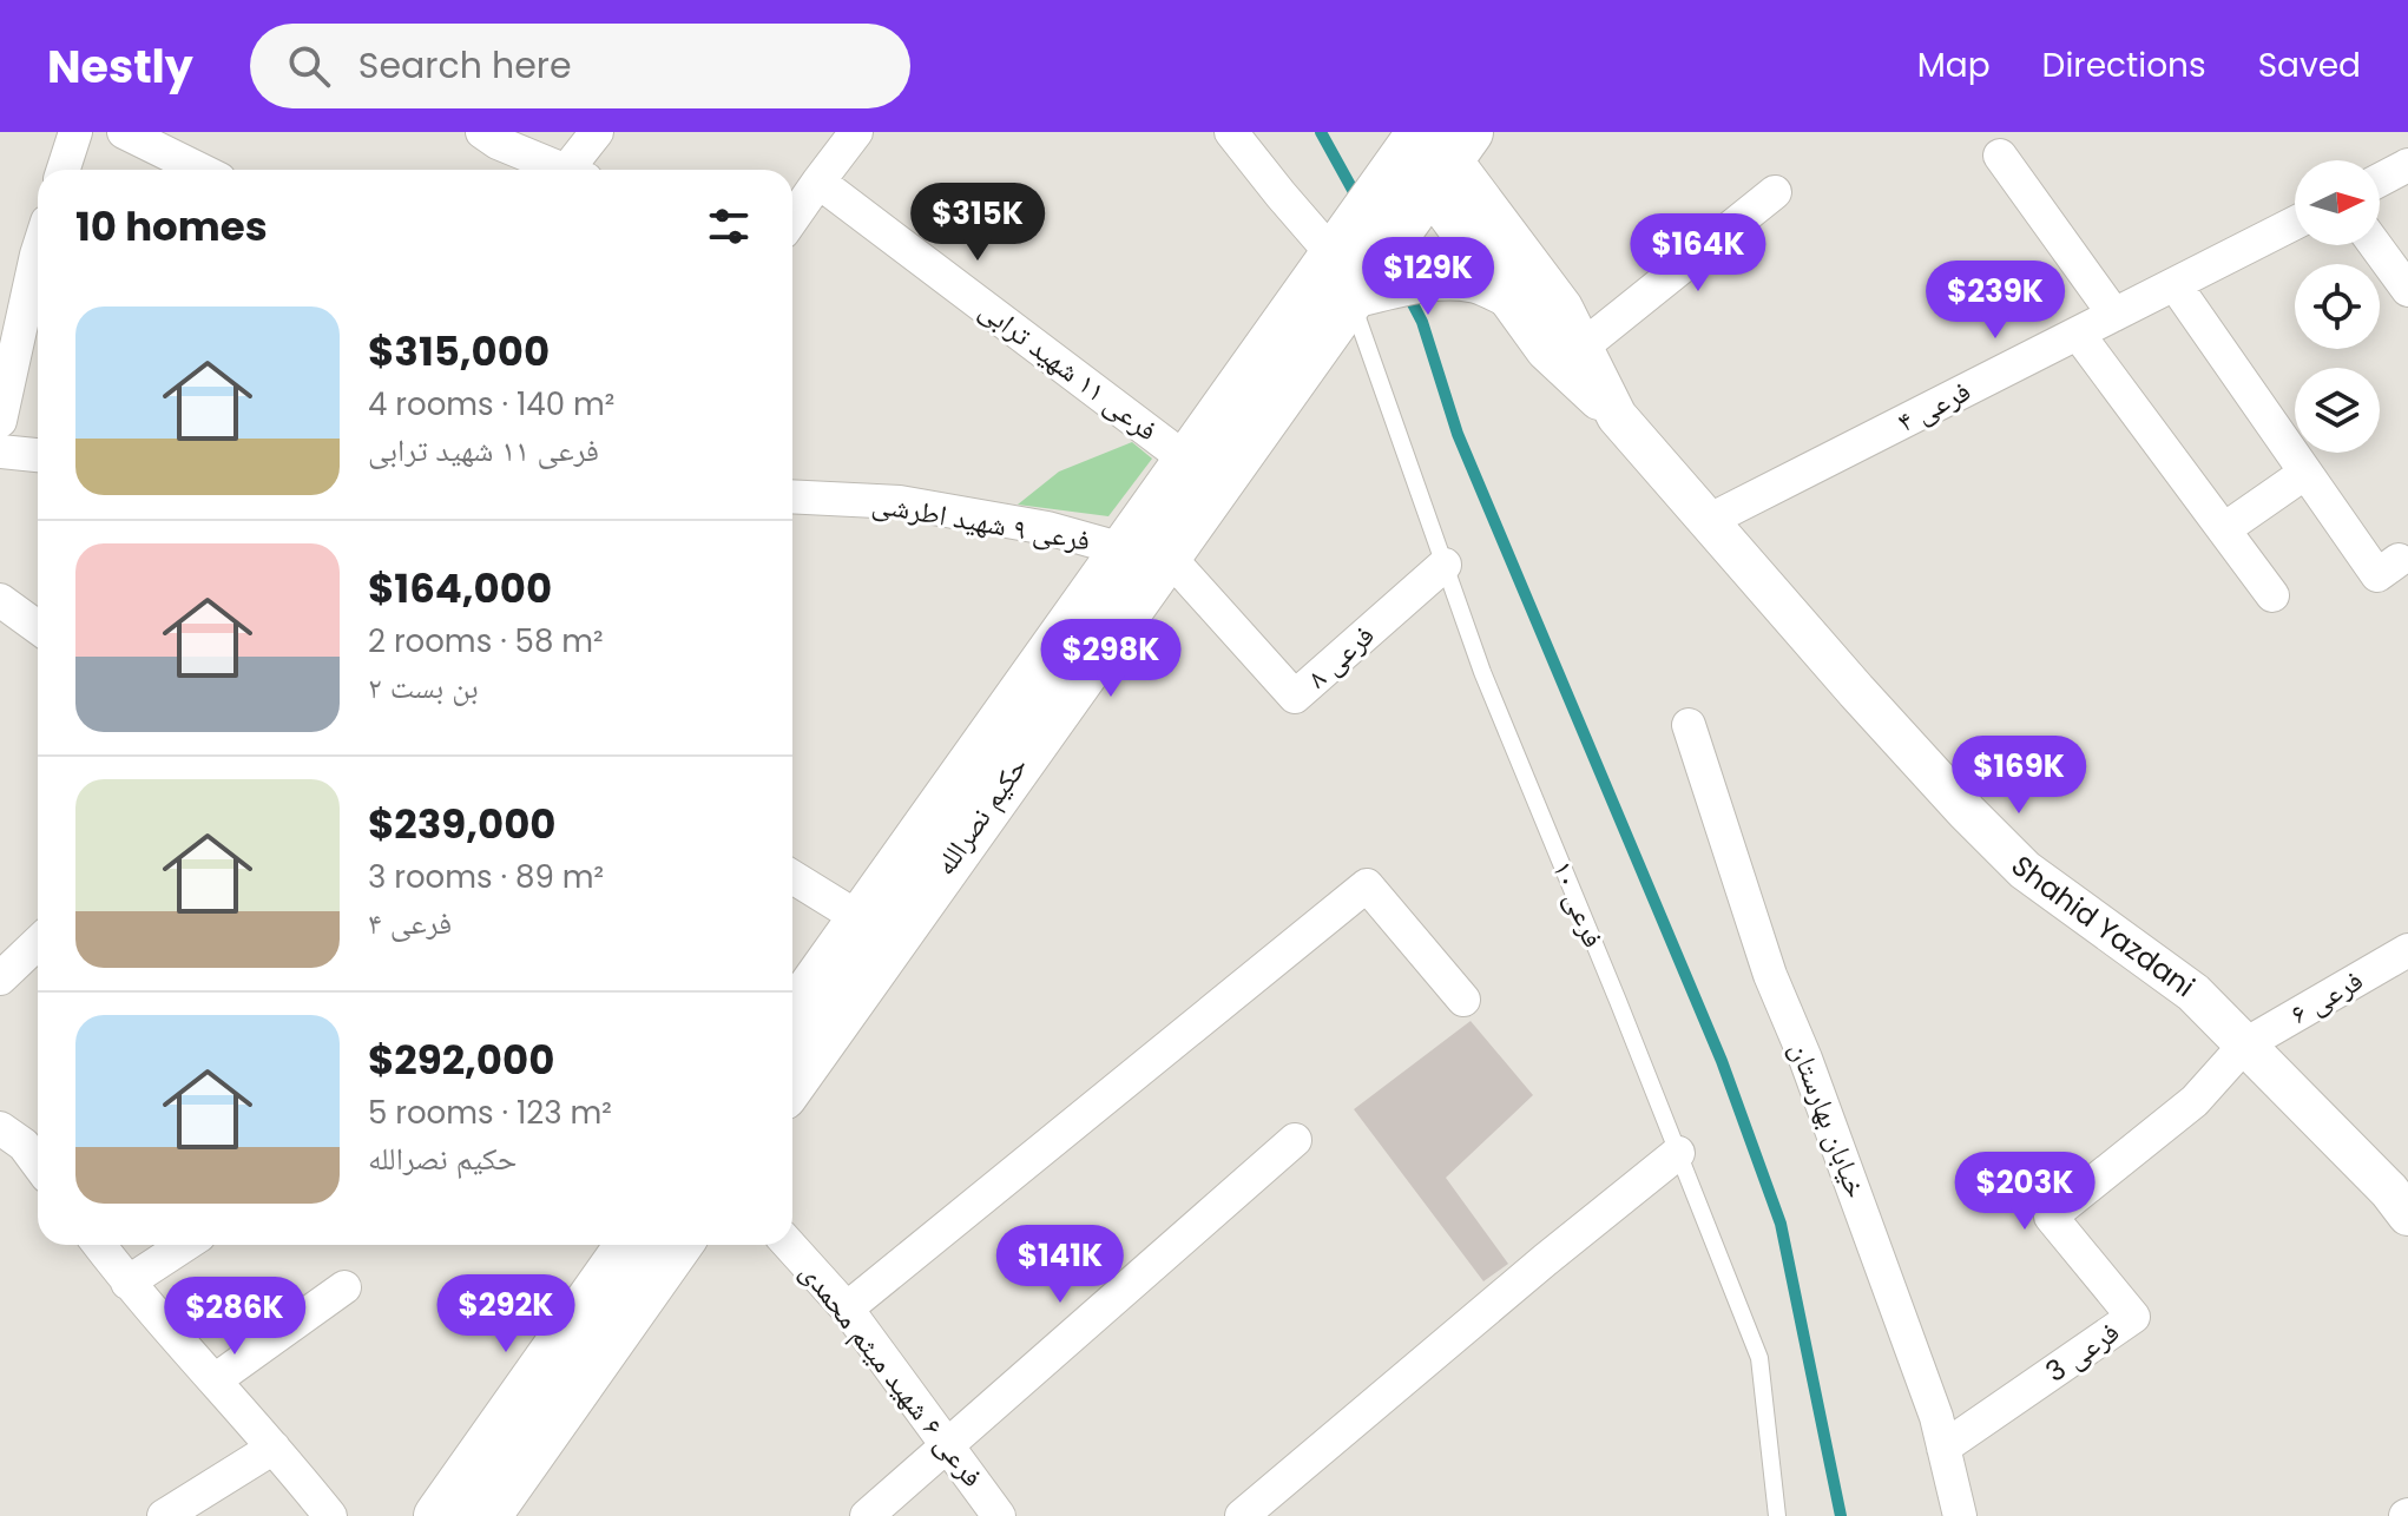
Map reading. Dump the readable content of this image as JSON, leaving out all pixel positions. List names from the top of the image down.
{
  "streets": {
    "main road": ["حکیم نصرالله"],
    "street": [
      "فرعی ۱۱ شهید ترابی",
      "فرعی ۴",
      "فرعی ۹ شهید اطرشی",
      "فرعی ۸",
      "Shahid Yazdani",
      "فرعی ۶",
      "خیابان بهارستان",
      "فرعی 3",
      "فرعی ۶ شهید میثم محمدی"
    ],
    "lane": ["فرعی ۱۰"]
  },
  "crossings": [
    ["فرعی ۱۱ شهید ترابی", "حکیم نصرالله"],
    ["فرعی ۴", "Shahid Yazdani"],
    ["فرعی ۹ شهید اطرشی", "فرعی ۸"],
    ["فرعی ۹ شهید اطرشی", "حکیم نصرالله"],
    ["فرعی ۸", "حکیم نصرالله"],
    ["فرعی ۸", "فرعی ۱۰"],
    ["حکیم نصرالله", "فرعی ۱۰"],
    ["Shahid Yazdani", "فرعی ۶"],
    ["Shahid Yazdani", "فرعی 3"],
    ["فرعی ۶", "فرعی 3"],
    ["خیابان بهارستان", "فرعی 3"]
  ],
  "north": "right",
  "page": {
    "header": "Nestly",
    "search": "Search here",
    "nav": ["Map", "Directions", "Saved"],
    "heading": "10 homes",
    "price": [
      "$315K",
      "$164K",
      "$129K",
      "$239K",
      "$298K",
      "$169K",
      "$203K",
      "$141K",
      "$292K",
      "$286K"
    ],
    "list": [
      {
        "name": "$315,000",
        "note": "4 rooms · 140 m² · فرعی ۱۱ شهید ترابی"
      },
      {
        "name": "$164,000",
        "note": "2 rooms · 58 m² · بن بست ۲"
      },
      {
        "name": "$239,000",
        "note": "3 rooms · 89 m² · فرعی ۴"
      },
      {
        "name": "$292,000",
        "note": "5 rooms · 123 m² · حکیم نصرالله"
      }
    ]
  }
}
